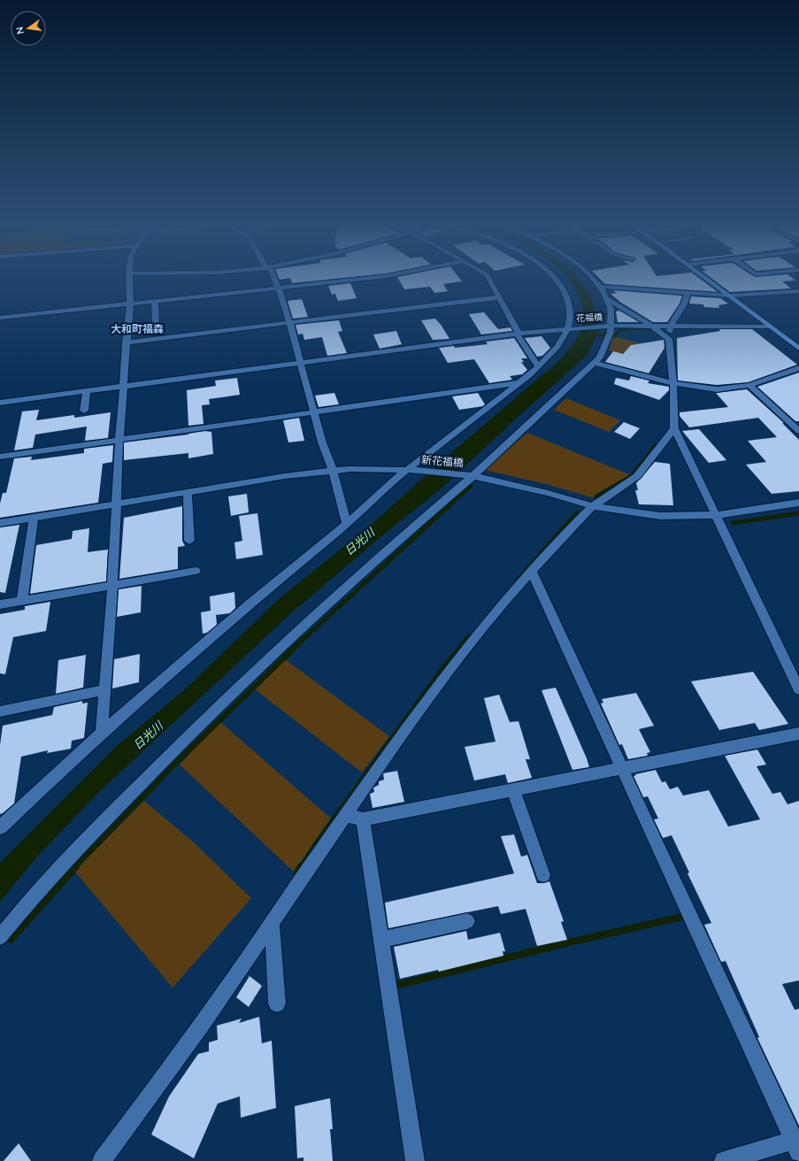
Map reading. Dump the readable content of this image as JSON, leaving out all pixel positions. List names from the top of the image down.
{
  "streets": {
    "street": ["花福橋", "新花福橋"]
  },
  "districts": ["大和町福森"],
  "water": ["日光川"],
  "north": "left"
}
